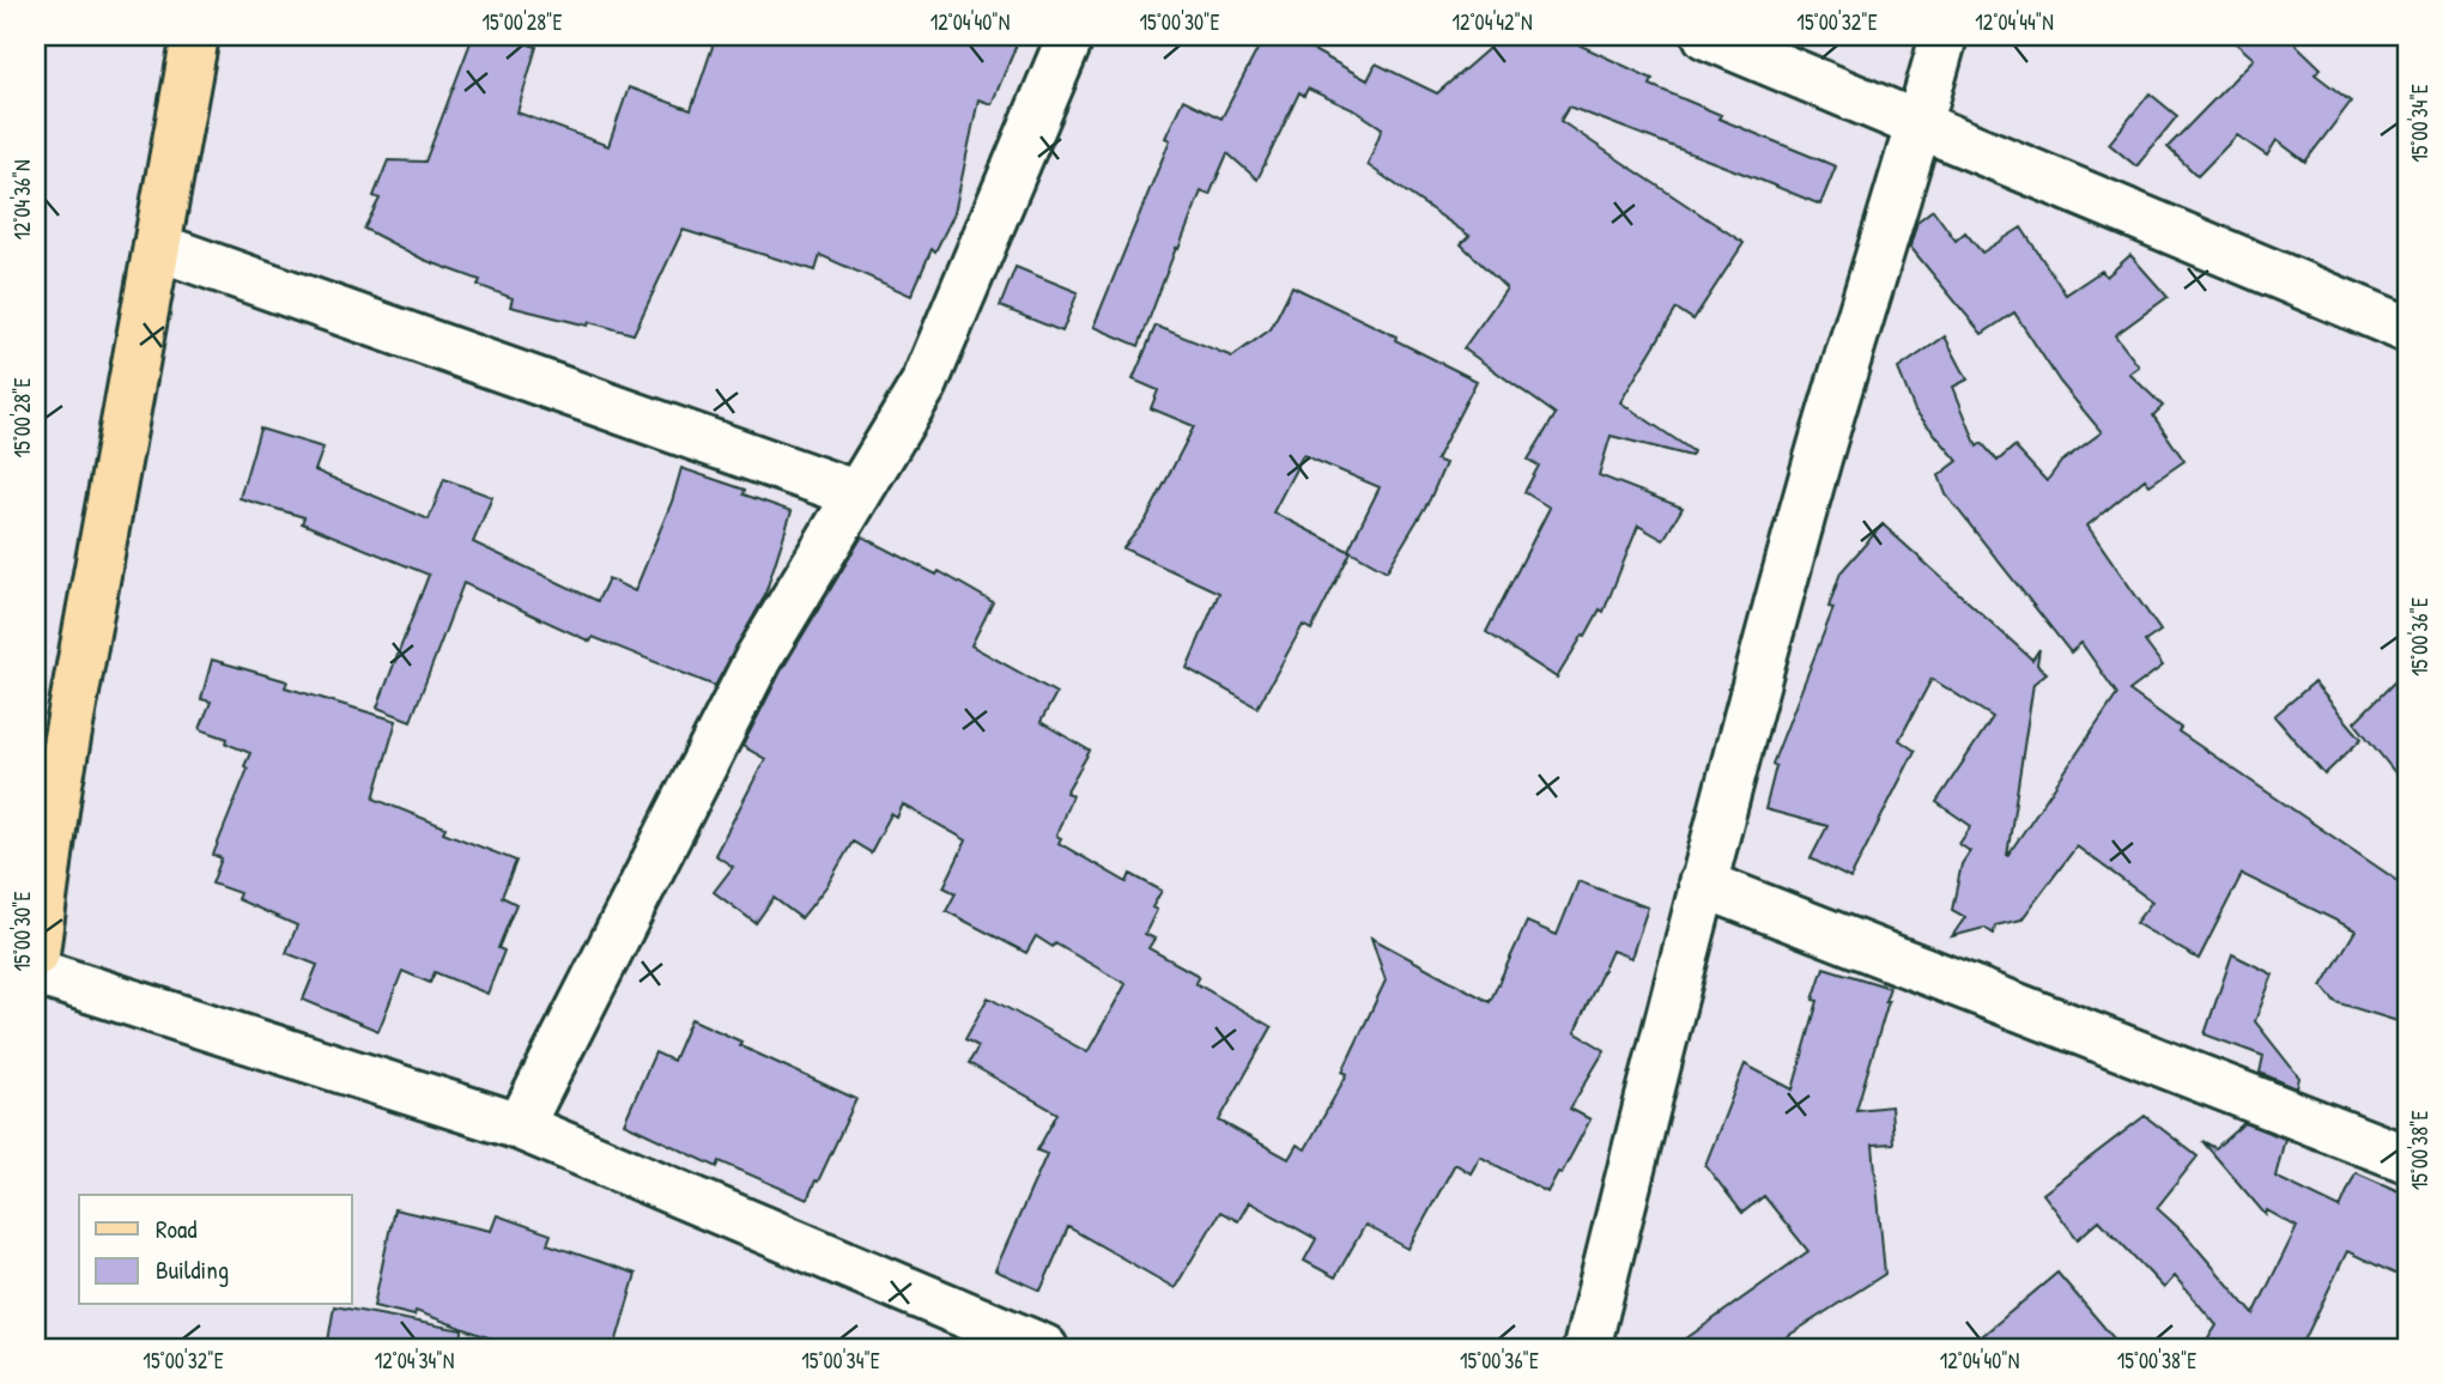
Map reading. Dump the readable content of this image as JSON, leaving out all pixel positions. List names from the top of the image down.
{
  "legend": ["Road", "Building"],
  "coordinates": [
    "15°00'28\"E",
    "12°04'40\"N",
    "15°00'30\"E",
    "12°04'42\"N",
    "15°00'32\"E",
    "12°04'44\"N",
    "15°00'34\"E",
    "12°04'36\"N",
    "15°00'36\"E",
    "15°00'38\"E",
    "12°04'34\"N"
  ]
}
